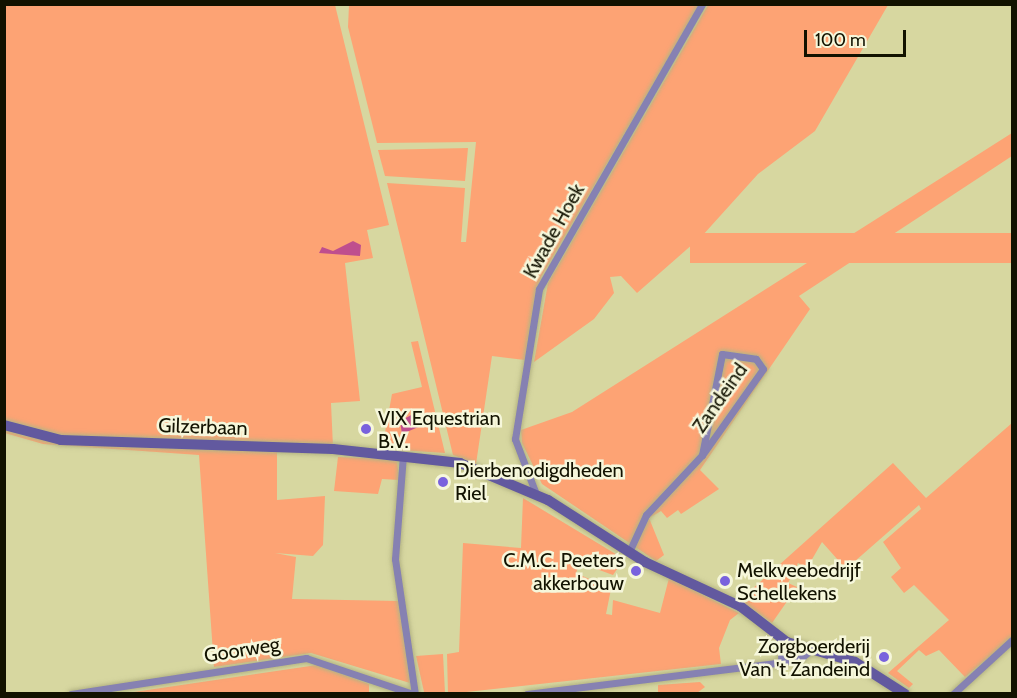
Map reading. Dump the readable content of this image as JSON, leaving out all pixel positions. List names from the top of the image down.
{
  "streets": {
    "street": [
      "Kwade Hoek",
      "Zandeind",
      "Gilzerbaan",
      "Goorweg"
    ]
  },
  "crossings": [
    ["Gilzerbaan", "Goorweg"]
  ],
  "places": [
    "VIX Equestrian B.V.",
    "Dierbenodigdheden Riel",
    "C.M.C. Peeters akkerbouw",
    "Melkveebedrijf Schellekens",
    "Zorgboerderij Van 't Zandeind"
  ],
  "scale_bar": "100 m"
}
